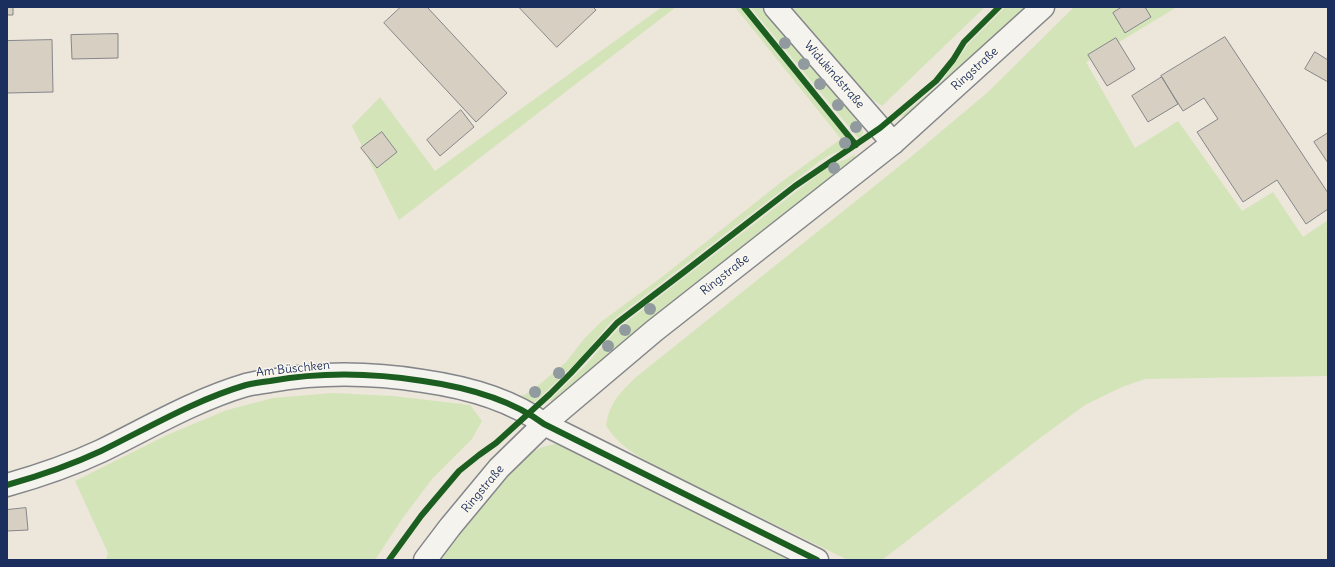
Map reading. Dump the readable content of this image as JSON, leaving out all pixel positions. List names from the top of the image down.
{
  "streets": {
    "street": ["Ringstraße", "Widukindstraße", "Am Büschken"]
  },
  "crossings": [
    ["Ringstraße", "Widukindstraße"],
    ["Ringstraße", "Am Büschken"]
  ]
}
